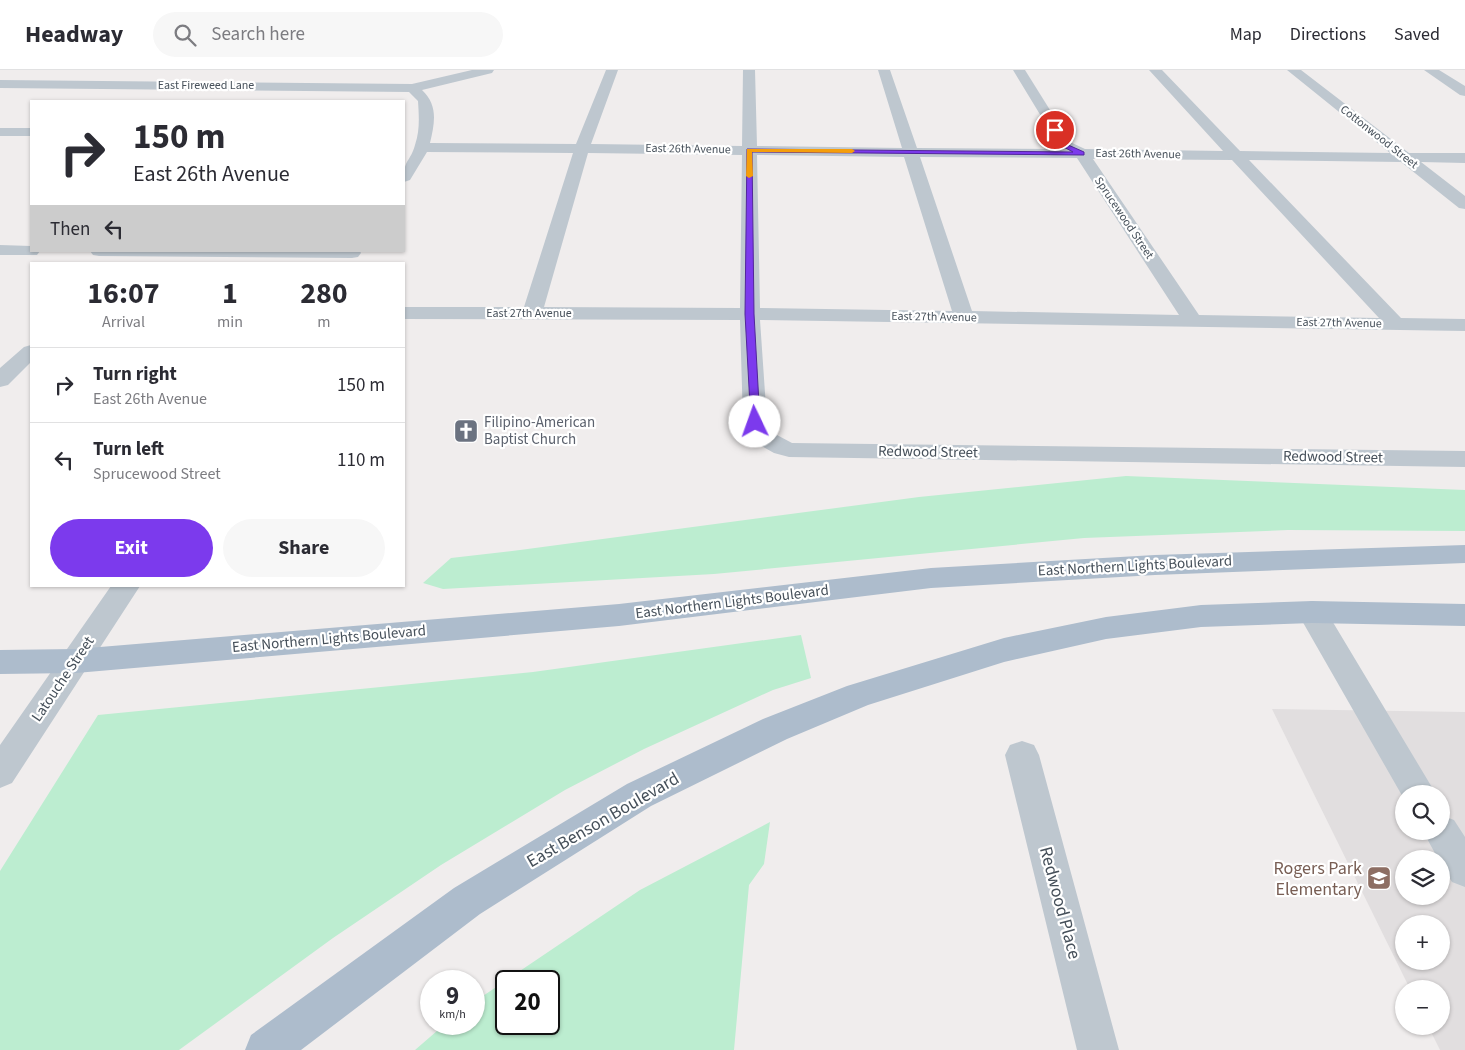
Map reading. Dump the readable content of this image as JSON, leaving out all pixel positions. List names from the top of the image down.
{
  "streets": {
    "main road": ["East Northern Lights Boulevard", "East Benson Boulevard"],
    "street": [
      "East Fireweed Lane",
      "Cottonwood Street",
      "East 26th Avenue",
      "Sprucewood Street",
      "East 27th Avenue",
      "Redwood Street",
      "Latouche Street",
      "Redwood Place"
    ]
  },
  "crossings": [
    ["Cottonwood Street", "East 26th Avenue"],
    ["East 26th Avenue", "Sprucewood Street"],
    ["East 26th Avenue", "Redwood Street"],
    ["Sprucewood Street", "East 27th Avenue"],
    ["East 27th Avenue", "Redwood Street"],
    ["East Northern Lights Boulevard", "Latouche Street"]
  ],
  "places": {
    "church": ["Filipino-American Baptist Church"],
    "school or university": ["Rogers Park Elementary"]
  },
  "page": {
    "header": "Headway",
    "search": "Search here",
    "nav": ["Map", "Directions", "Saved"],
    "turn": ["150 m", "East 26th Avenue"],
    "then": "Then",
    "eta": [
      "16:07",
      "Arrival",
      "1",
      "min",
      "280",
      "m"
    ],
    "list": [
      {
        "name": "Turn right",
        "note": "East 26th Avenue",
        "value": "150 m"
      },
      {
        "name": "Turn left",
        "note": "Sprucewood Street",
        "value": "110 m"
      }
    ],
    "buttons": ["Exit", "Share"],
    "map_buttons": ["+", "−"],
    "speed": "9 km/h",
    "limit": "20"
  }
}
